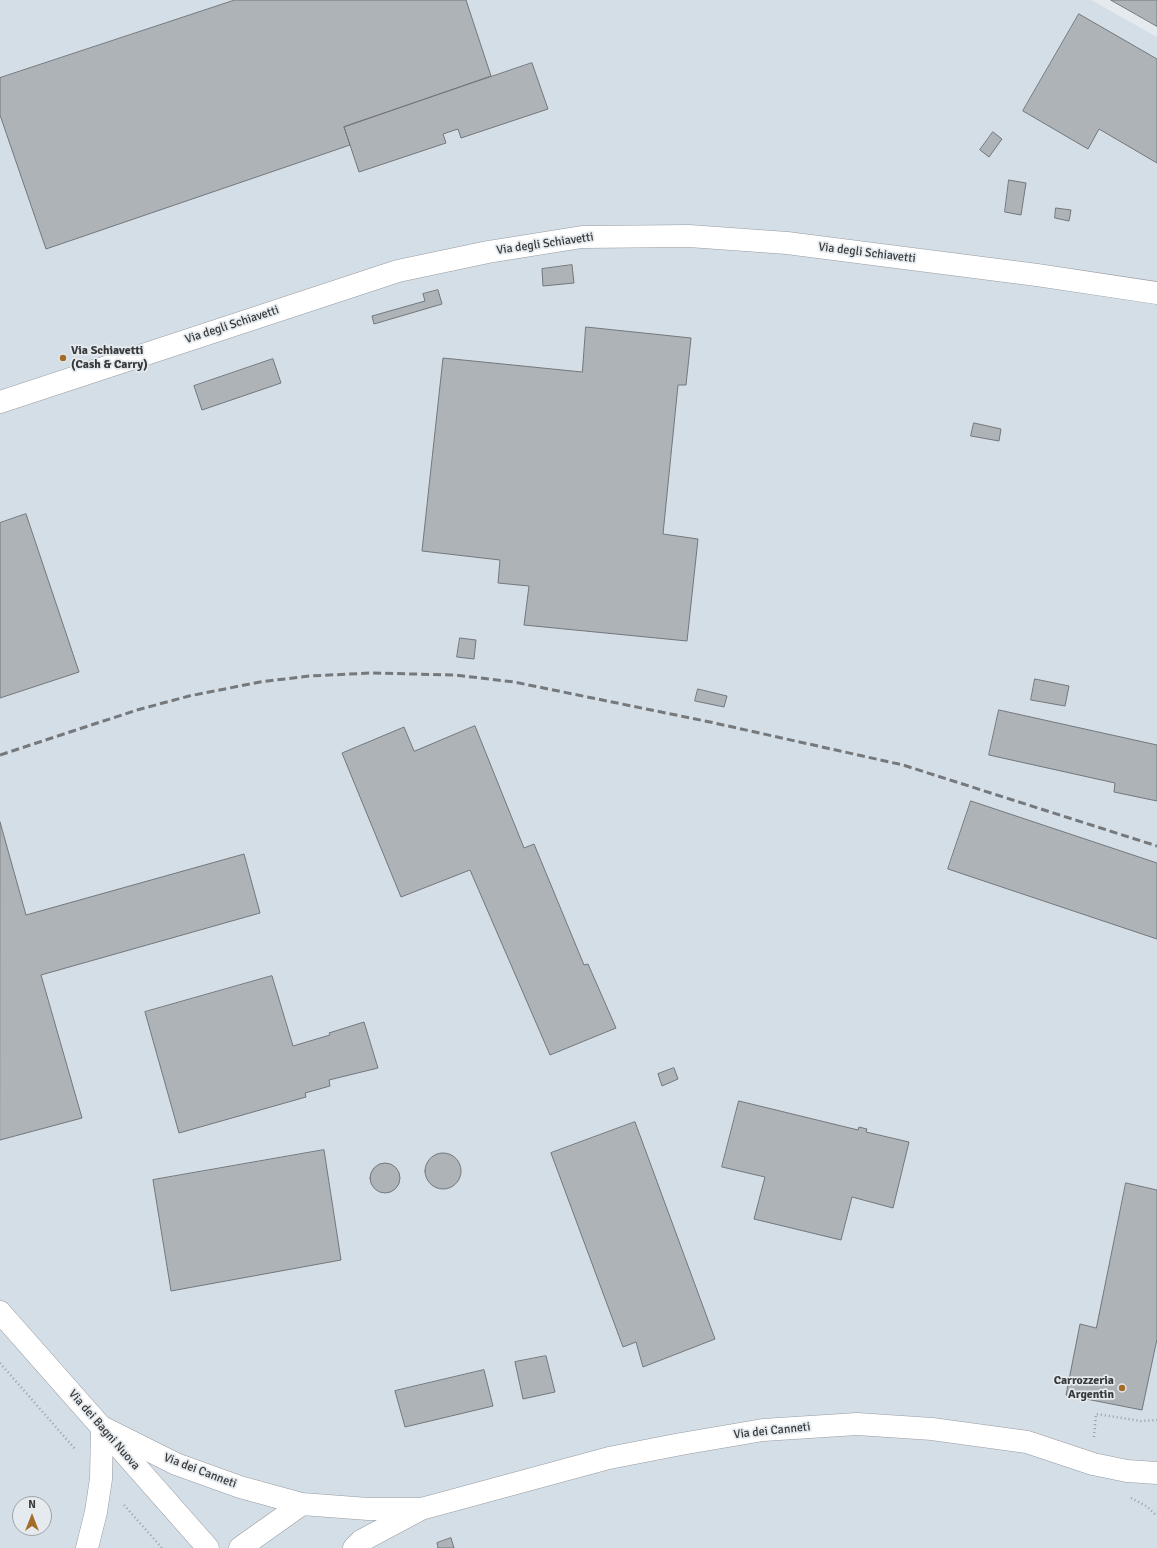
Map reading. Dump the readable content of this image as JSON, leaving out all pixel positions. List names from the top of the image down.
{
  "streets": {
    "street": ["Via degli Schiavetti", "Via dei Bagni Nuova", "Via dei Canneti"]
  },
  "crossings": [
    ["Via dei Bagni Nuova", "Via dei Canneti"]
  ],
  "places": ["Via Schiavetti (Cash & Carry)", "Carrozzeria Argentin"],
  "north": "top"
}
